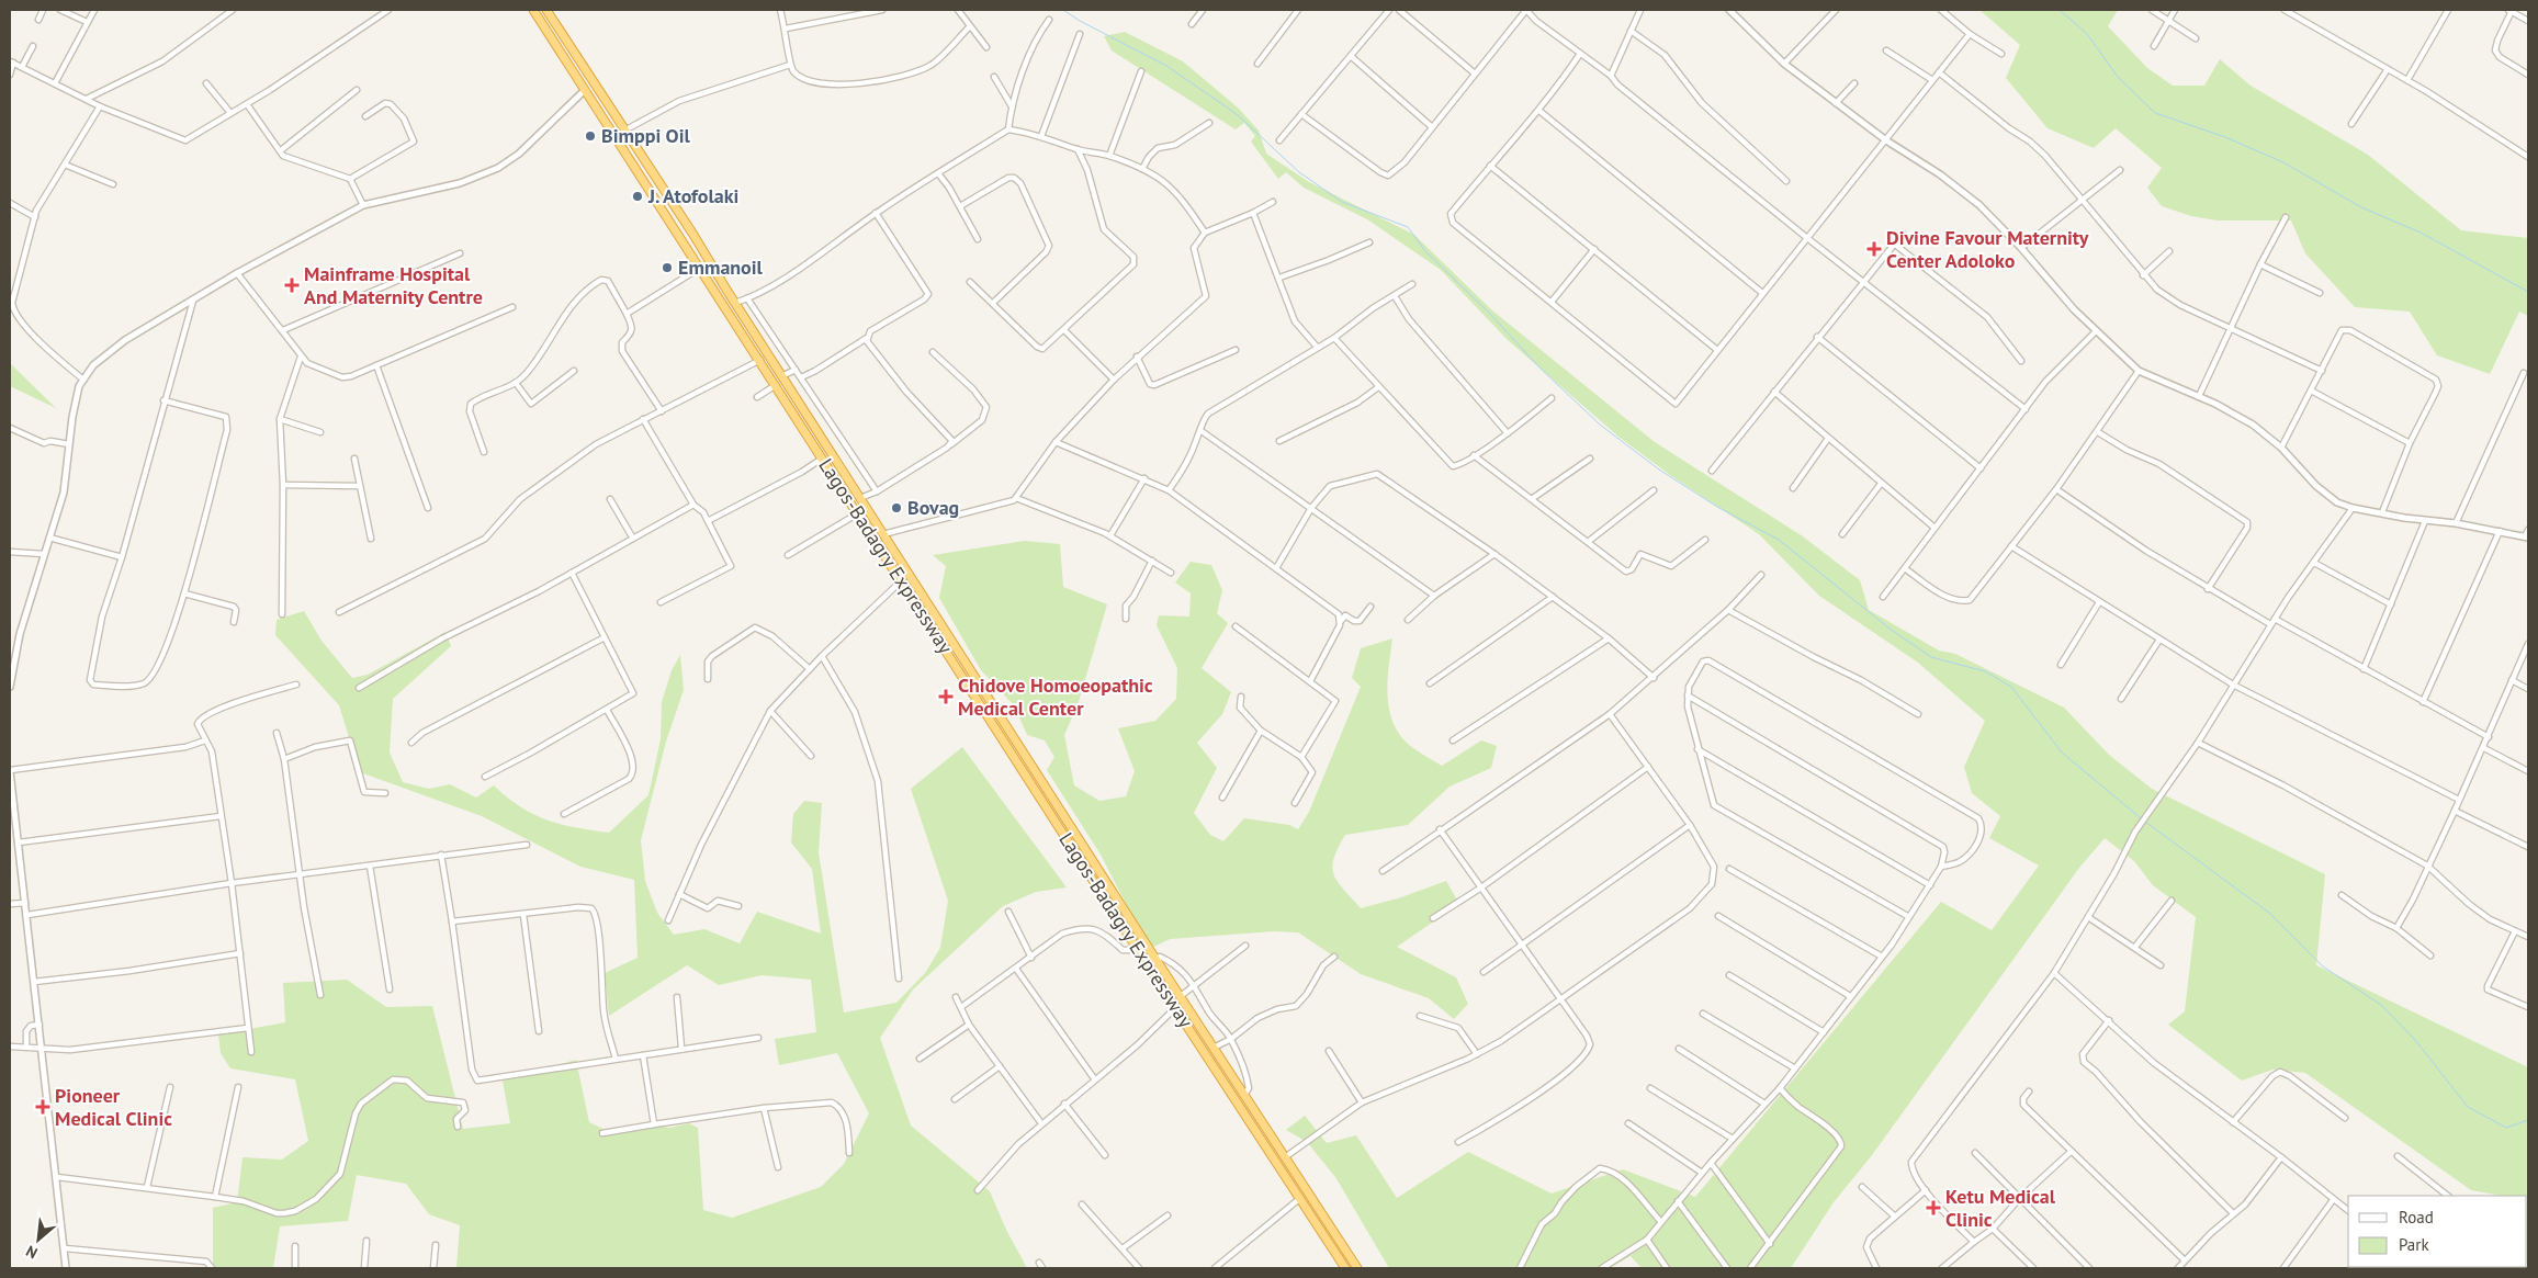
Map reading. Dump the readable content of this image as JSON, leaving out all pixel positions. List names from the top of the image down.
{
  "streets": {
    "highway": ["Lagos-Badagry Expressway"]
  },
  "places": {
    "other": [
      "Bimppi Oil",
      "J. Atofolaki",
      "Emmanoil",
      "Bovag"
    ],
    "health": [
      "Divine Favour Maternity Center Adoloko",
      "Mainframe Hospital And Maternity Centre",
      "Chidove Homoeopathic Medical Center",
      "Pioneer Medical Clinic",
      "Ketu Medical Clinic"
    ]
  },
  "legend": ["Road", "Park"],
  "north": "bottom left"
}
